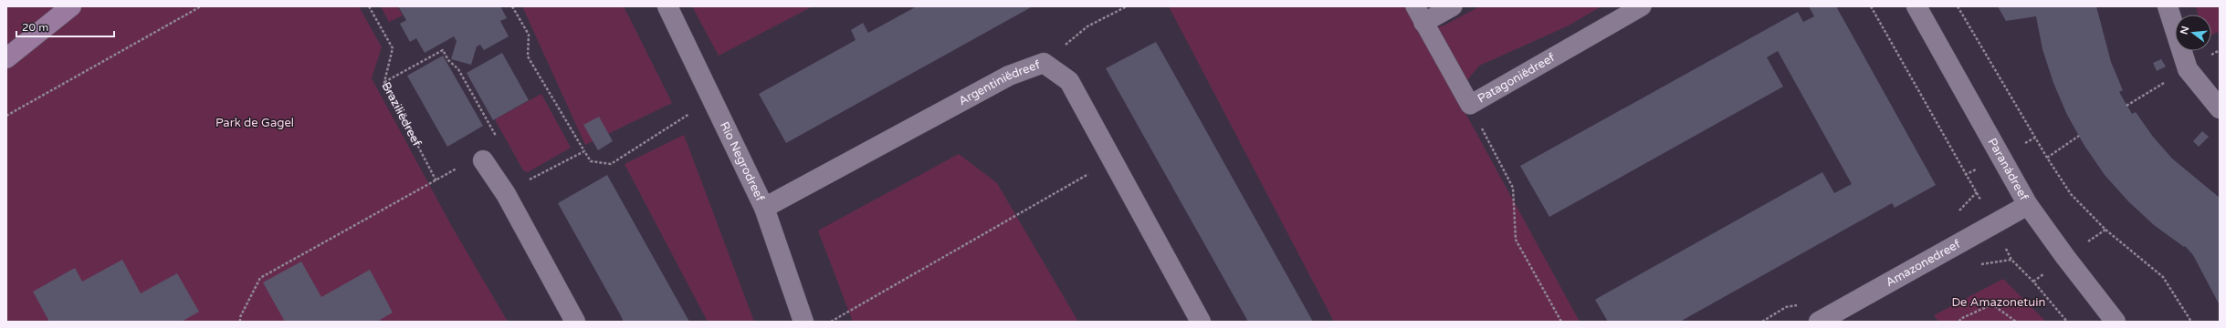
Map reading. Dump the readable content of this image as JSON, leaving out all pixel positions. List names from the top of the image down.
{
  "streets": {
    "street": [
      "Argentiniëdreef",
      "Rio Negrodreef",
      "Paranádreef",
      "Amazonedreef"
    ],
    "lane": ["Patagoniëdreef"],
    "path": ["Braziliëdreef"]
  },
  "crossings": [
    ["Argentiniëdreef", "Rio Negrodreef"],
    ["Paranádreef", "Amazonedreef"]
  ],
  "parks": ["Park de Gagel", "De Amazonetuin"],
  "scale_bar": "20 m",
  "north": "left"
}
